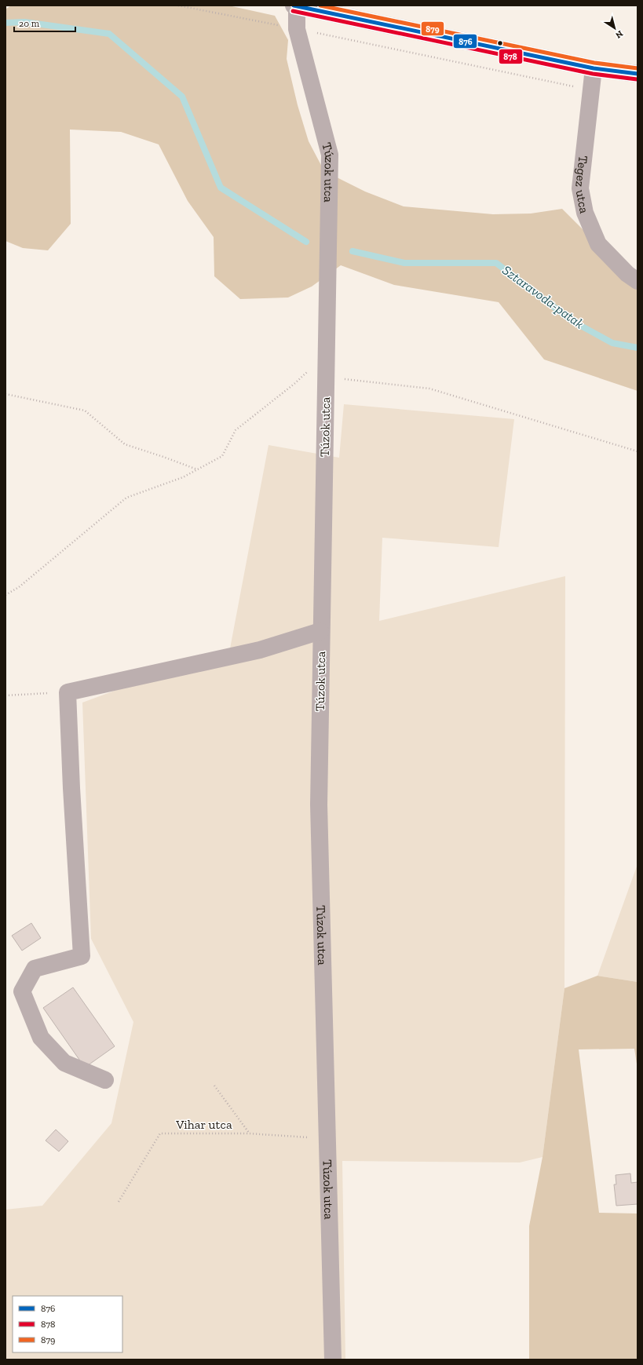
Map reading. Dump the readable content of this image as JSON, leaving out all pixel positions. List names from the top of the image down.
{
  "streets": {
    "street": ["Túzok utca", "Tegez utca"],
    "path": ["Vihar utca"]
  },
  "crossings": [
    ["Túzok utca", "Vihar utca"]
  ],
  "water": ["Sztaravoda-patak"],
  "lines": ["transit line 876", "transit line 879", "transit line 878"],
  "legend": ["876", "878", "879"],
  "scale_bar": "20 m",
  "north": "bottom right"
}
